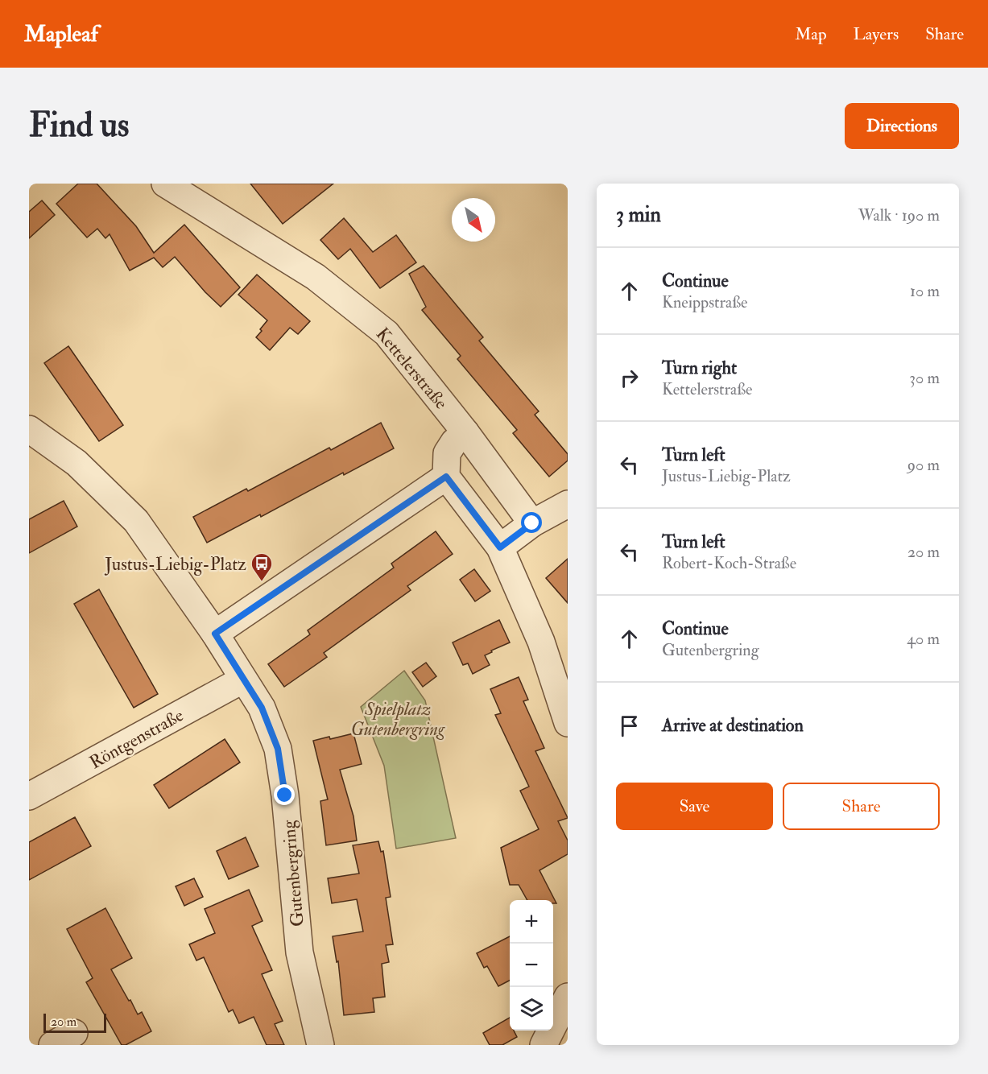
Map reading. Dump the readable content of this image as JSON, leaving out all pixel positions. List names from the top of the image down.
{
  "streets": {
    "street": ["Kettelerstraße", "Röntgenstraße", "Gutenbergring"]
  },
  "crossings": [
    ["Röntgenstraße", "Gutenbergring"]
  ],
  "parks": ["Spielplatz Gutenbergring"],
  "places": {
    "bus stop": ["Justus-Liebig-Platz"]
  },
  "scale_bar": "20 m",
  "north": "bottom right",
  "page": {
    "header": "Mapleaf",
    "nav": ["Map", "Layers", "Share"],
    "buttons": [
      "Directions",
      ["Save", "Share"]
    ],
    "title": "Find us",
    "heading": ["3 min", "Walk · 190 m"],
    "list": [
      ["Continue", "Kneippstraße", "10 m"],
      ["Turn right", "Kettelerstraße", "30 m"],
      ["Turn left", "Justus-Liebig-Platz", "90 m"],
      ["Turn left", "Robert-Koch-Straße", "20 m"],
      ["Continue", "Gutenbergring", "40 m"],
      "Arrive at destination"
    ],
    "map_buttons": ["+", "−"],
    "scale": "20 m"
  }
}
